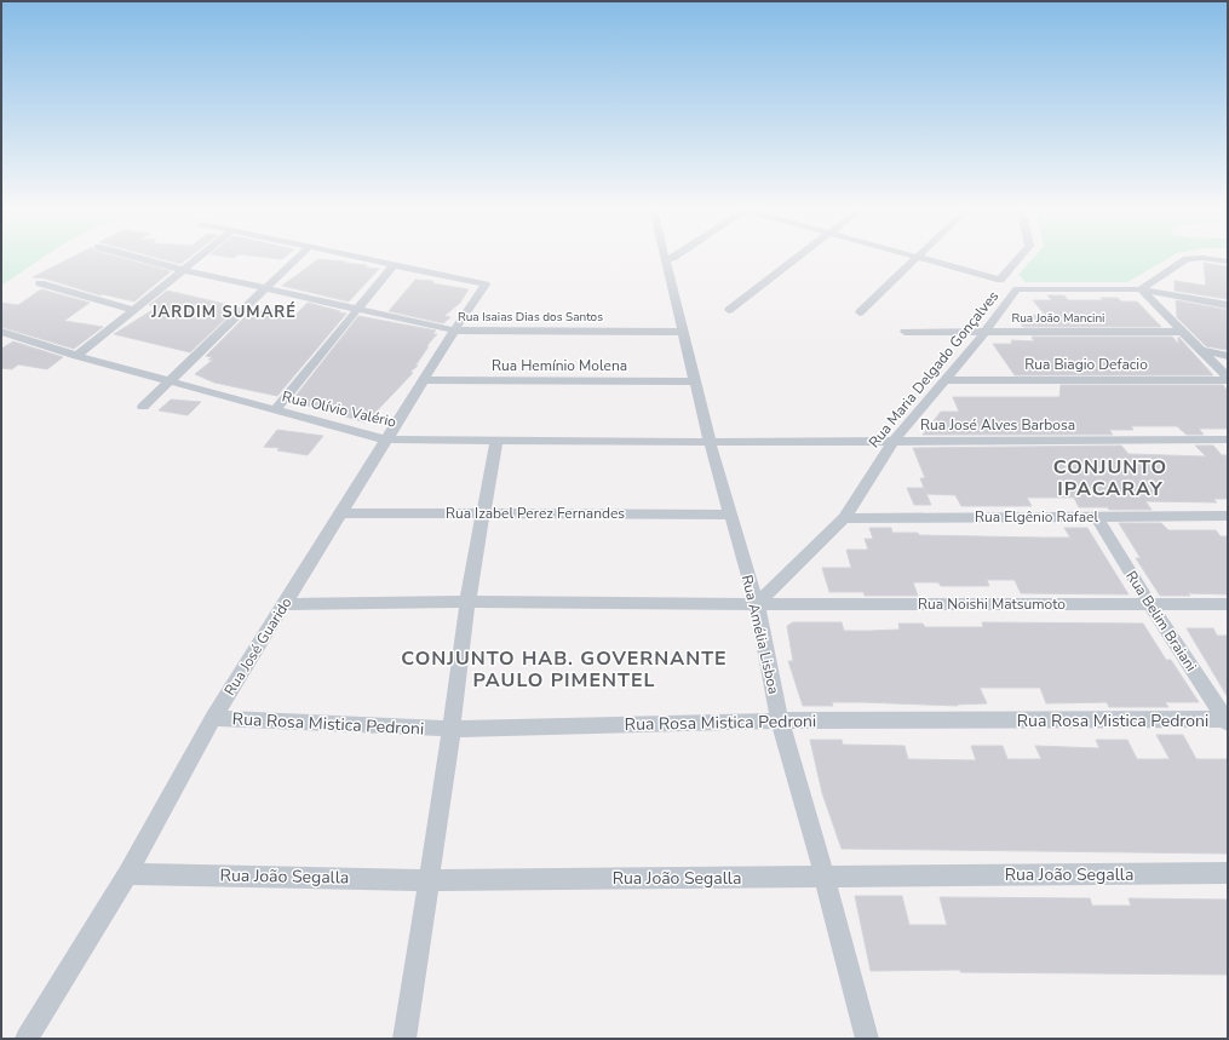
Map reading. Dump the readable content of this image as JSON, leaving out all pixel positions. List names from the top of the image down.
{
  "streets": {
    "street": [
      "Rua Isaias Dias dos Santos",
      "Rua João Mancini",
      "Rua Biagio Defacio",
      "Rua Hemínio Molena",
      "Rua Maria Delgado Gonçalves",
      "Rua Olívio Valério",
      "Rua José Alves Barbosa",
      "Rua Izabel Perez Fernandes",
      "Rua Elgênio Rafael",
      "Rua Noishi Matsumoto",
      "Rua Belim Braiani",
      "Rua Amélia Lisboa",
      "Rua José Guarido",
      "Rua Rosa Mistica Pedroni",
      "Rua João Segalla"
    ]
  },
  "crossings": [
    ["Rua Isaias Dias dos Santos", "Rua Amélia Lisboa"],
    ["Rua Isaias Dias dos Santos", "Rua José Guarido"],
    ["Rua João Mancini", "Rua Maria Delgado Gonçalves"],
    ["Rua Biagio Defacio", "Rua Maria Delgado Gonçalves"],
    ["Rua Hemínio Molena", "Rua Amélia Lisboa"],
    ["Rua Hemínio Molena", "Rua José Guarido"],
    ["Rua Maria Delgado Gonçalves", "Rua José Alves Barbosa"],
    ["Rua Maria Delgado Gonçalves", "Rua Elgênio Rafael"],
    ["Rua Maria Delgado Gonçalves", "Rua Noishi Matsumoto"],
    ["Rua Maria Delgado Gonçalves", "Rua Amélia Lisboa"],
    ["Rua Olívio Valério", "Rua José Alves Barbosa"],
    ["Rua Olívio Valério", "Rua Amélia Lisboa"],
    ["Rua Olívio Valério", "Rua José Guarido"],
    ["Rua José Alves Barbosa", "Rua Amélia Lisboa"],
    ["Rua Izabel Perez Fernandes", "Rua Amélia Lisboa"],
    ["Rua Izabel Perez Fernandes", "Rua José Guarido"],
    ["Rua Elgênio Rafael", "Rua Belim Braiani"],
    ["Rua Noishi Matsumoto", "Rua Belim Braiani"],
    ["Rua Noishi Matsumoto", "Rua Amélia Lisboa"],
    ["Rua Noishi Matsumoto", "Rua José Guarido"],
    ["Rua Belim Braiani", "Rua Rosa Mistica Pedroni"],
    ["Rua Amélia Lisboa", "Rua Rosa Mistica Pedroni"],
    ["Rua Amélia Lisboa", "Rua João Segalla"],
    ["Rua José Guarido", "Rua Rosa Mistica Pedroni"],
    ["Rua José Guarido", "Rua João Segalla"]
  ],
  "districts": ["JARDIM SUMARÉ", "CONJUNTO IPACARAY", "CONJUNTO HAB. GOVERNANTE PAULO PIMENTEL"]
}
